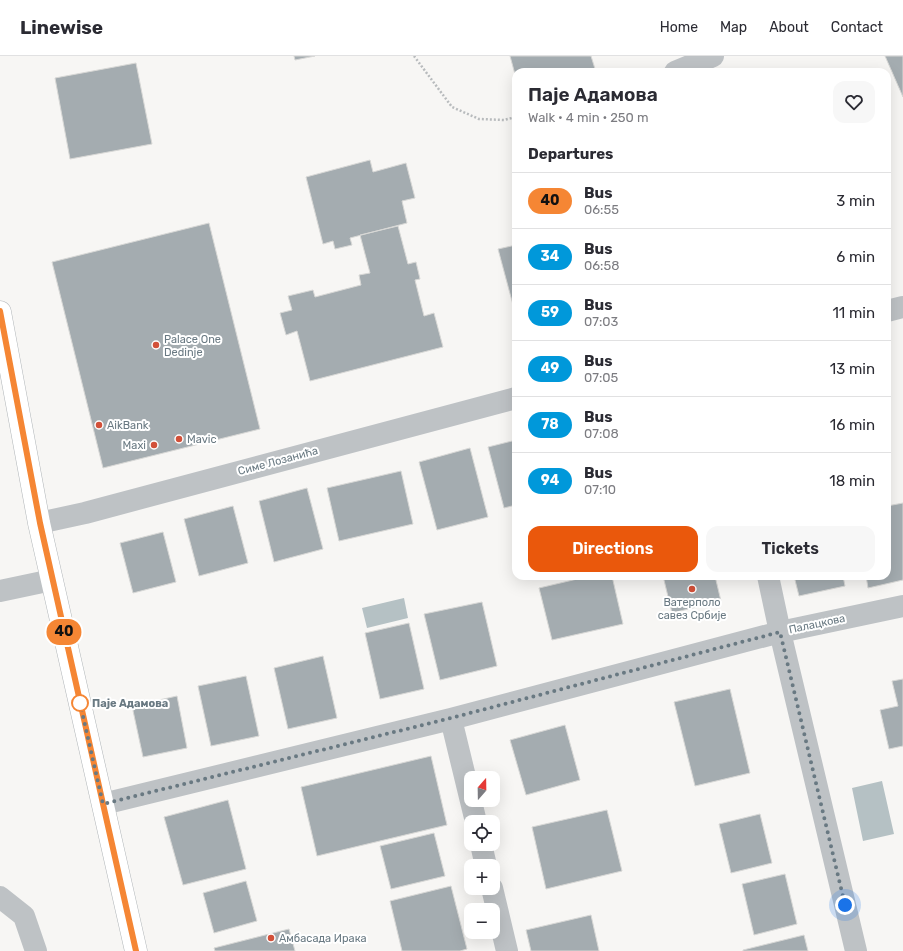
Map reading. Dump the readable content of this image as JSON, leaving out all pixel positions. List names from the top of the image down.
{
  "streets": {
    "street": ["Симе Лозанића", "Палацкова"]
  },
  "places": [
    "Palace One Dedinje",
    "AikBank",
    "Mavic",
    "Maxi",
    "Ватерполо савез Србије",
    "Паје Адамова",
    "Амбасада Ирака"
  ],
  "lines": ["bus line 40"],
  "north": "top",
  "page": {
    "header": "Linewise",
    "nav": [
      "Home",
      "Map",
      "About",
      "Contact"
    ],
    "on_map": "40",
    "heading": [
      ["Паје Адамова", "Walk · 4 min · 250 m"],
      "Departures"
    ],
    "list": [
      {
        "mark": "40",
        "name": "Bus",
        "note": "06:55",
        "value": "3 min"
      },
      {
        "mark": "34",
        "name": "Bus",
        "note": "06:58",
        "value": "6 min"
      },
      {
        "mark": "59",
        "name": "Bus",
        "note": "07:03",
        "value": "11 min"
      },
      {
        "mark": "49",
        "name": "Bus",
        "note": "07:05",
        "value": "13 min"
      },
      {
        "mark": "78",
        "name": "Bus",
        "note": "07:08",
        "value": "16 min"
      },
      {
        "mark": "94",
        "name": "Bus",
        "note": "07:10",
        "value": "18 min"
      }
    ],
    "buttons": ["Directions", "Tickets"],
    "map_buttons": ["+", "−"]
  }
}
